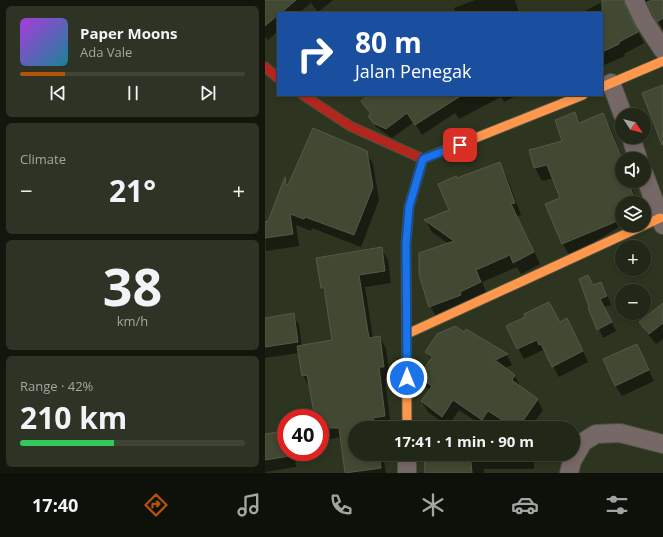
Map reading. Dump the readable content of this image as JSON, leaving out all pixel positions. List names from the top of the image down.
{
  "north": "bottom right",
  "page": {
    "turn": ["80 m", "Jalan Penegak"],
    "song": ["Paper Moons", "Ada Vale"],
    "map_buttons": ["+", "−"],
    "tile": [
      "Climate",
      ["38", "km/h"],
      ["Range · 42%", "210 km"]
    ],
    "heat": ["−", "21°", "+"],
    "limit": "40",
    "trip": "17:41 · 1 min · 90 m",
    "tabs": "17:40"
  }
}
